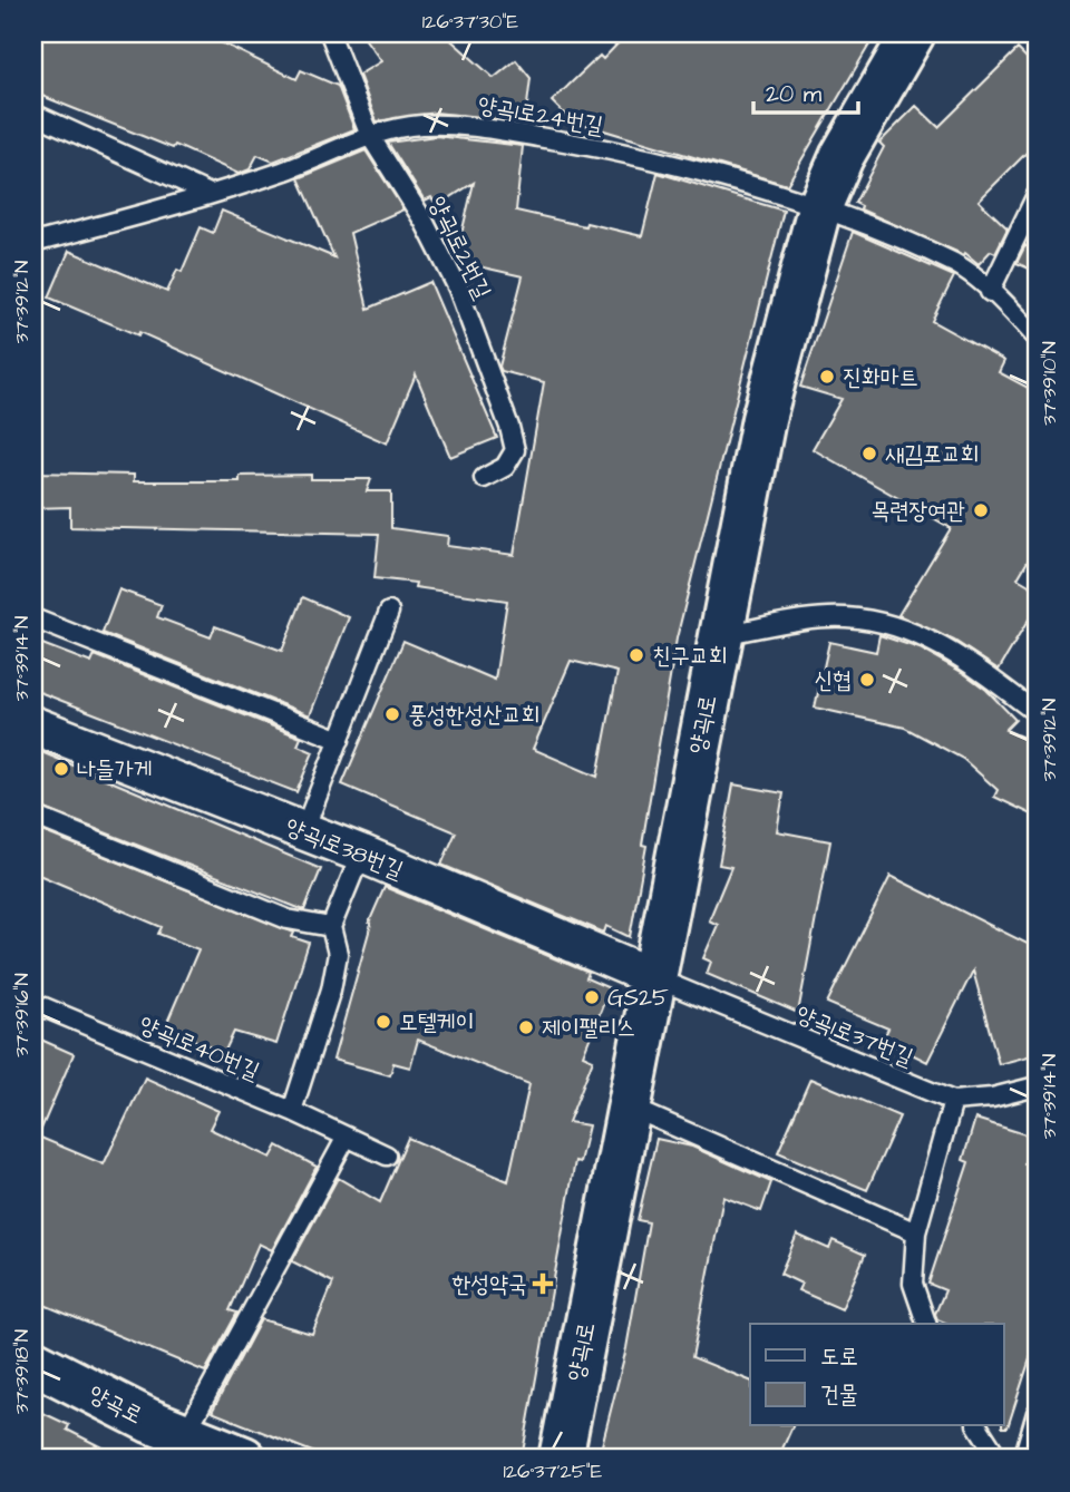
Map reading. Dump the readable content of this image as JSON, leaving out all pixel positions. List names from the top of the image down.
{
  "streets": {
    "street": ["양곡1로", "양곡1로38번길", "양곡로"],
    "lane": [
      "양곡1로24번길",
      "양곡1로2번길",
      "양곡1로37번길",
      "양곡1로40번길"
    ]
  },
  "crossings": [
    ["양곡1로24번길", "양곡1로2번길"],
    ["양곡1로24번길", "양곡1로"],
    ["양곡1로", "양곡1로38번길"],
    ["양곡1로", "양곡1로37번길"],
    ["양곡1로38번길", "양곡1로37번길"]
  ],
  "places": {
    "other": [
      "진화마트",
      "새김포교회",
      "목련장여관",
      "친구교회",
      "신협",
      "풍성한성산교회",
      "나들가게",
      "GS25",
      "모텔케이",
      "제이팰리스"
    ],
    "health": ["한성약국"]
  },
  "legend": ["도로", "건물"],
  "scale_bar": "20 m",
  "coordinates": [
    "126°37'30\"E",
    "37°39'12\"N",
    "37°39'10\"N",
    "37°39'14\"N",
    "37°39'16\"N",
    "37°39'18\"N",
    "126°37'25\"E"
  ]
}
